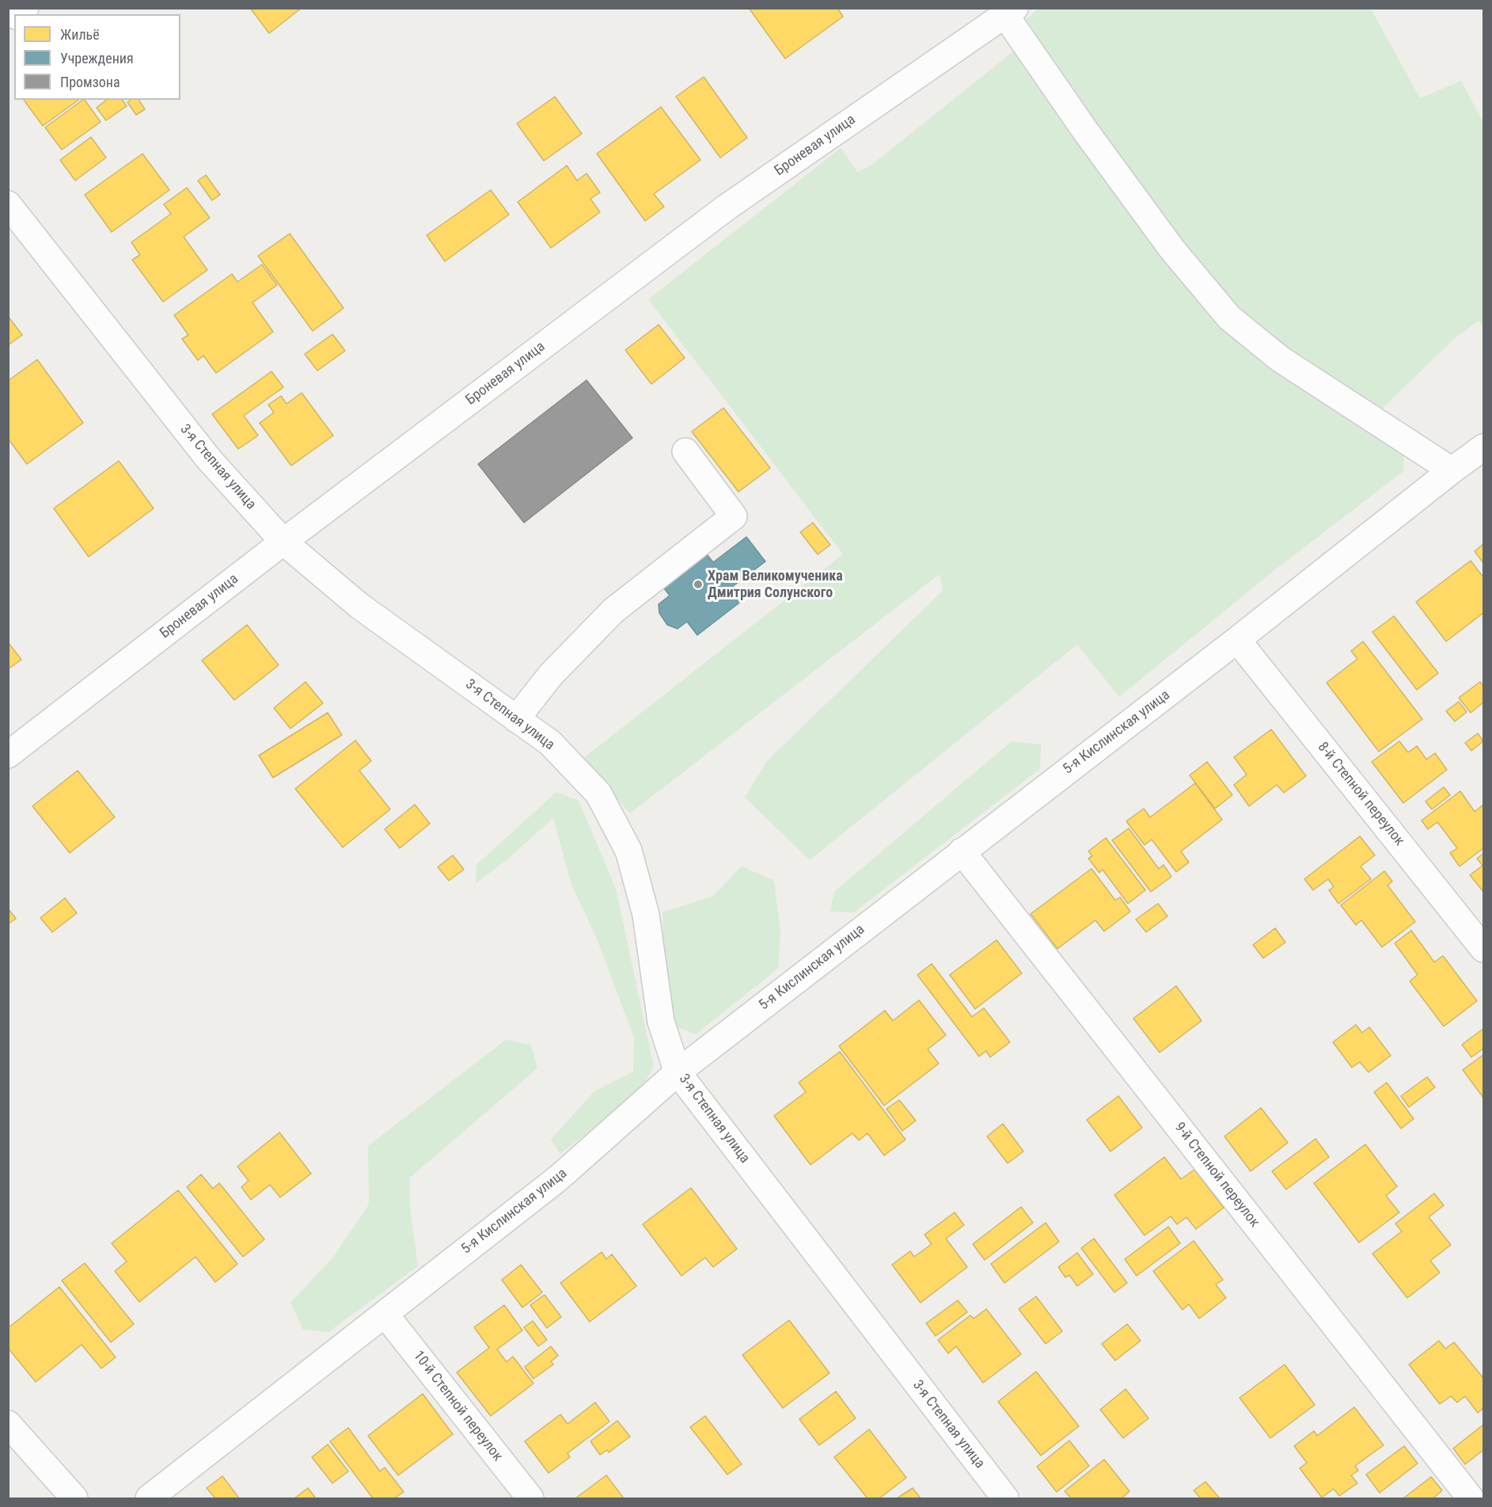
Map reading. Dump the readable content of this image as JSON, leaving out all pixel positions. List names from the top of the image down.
{
  "streets": {
    "street": [
      "Броневая улица",
      "3-я Степная улица",
      "5-я Кислинская улица",
      "8-й Степной переулок",
      "9-й Степной переулок",
      "10-й Степной переулок"
    ]
  },
  "crossings": [
    ["Броневая улица", "3-я Степная улица"],
    ["3-я Степная улица", "5-я Кислинская улица"],
    ["5-я Кислинская улица", "8-й Степной переулок"],
    ["5-я Кислинская улица", "9-й Степной переулок"],
    ["5-я Кислинская улица", "10-й Степной переулок"]
  ],
  "places": ["Храм Великомученика Дмитрия Солунского"],
  "legend": ["Жильё", "Учреждения", "Промзона"]
}
